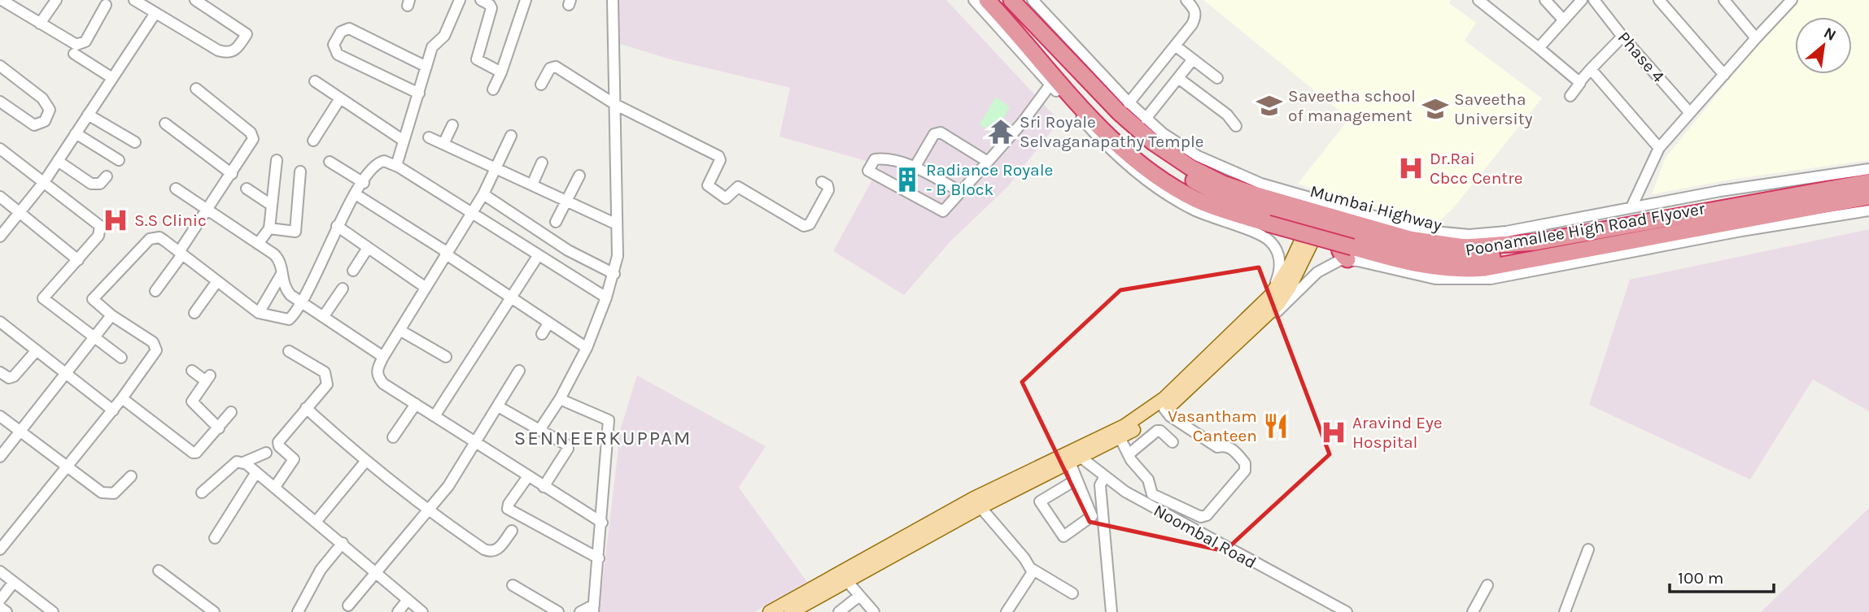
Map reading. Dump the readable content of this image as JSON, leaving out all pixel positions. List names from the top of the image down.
{
  "streets": {
    "highway": ["Mumbai Highway", "Poonamallee High Road Flyover"],
    "street": ["Phase 4", "Noombal Road"]
  },
  "districts": ["SENNEERKUPPAM"],
  "places": {
    "school or university": ["Saveetha school of management", "Saveetha University"],
    "temple": ["Sri Royale Selvaganapathy Temple"],
    "hospital": ["Dr.Rai Cbcc Centre", "S.S Clinic", "Aravind Eye Hospital"],
    "building": ["Radiance Royale - B Block"],
    "restaurant": ["Vasantham Canteen"]
  },
  "scale_bar": "100 m",
  "north": "top right"
}
